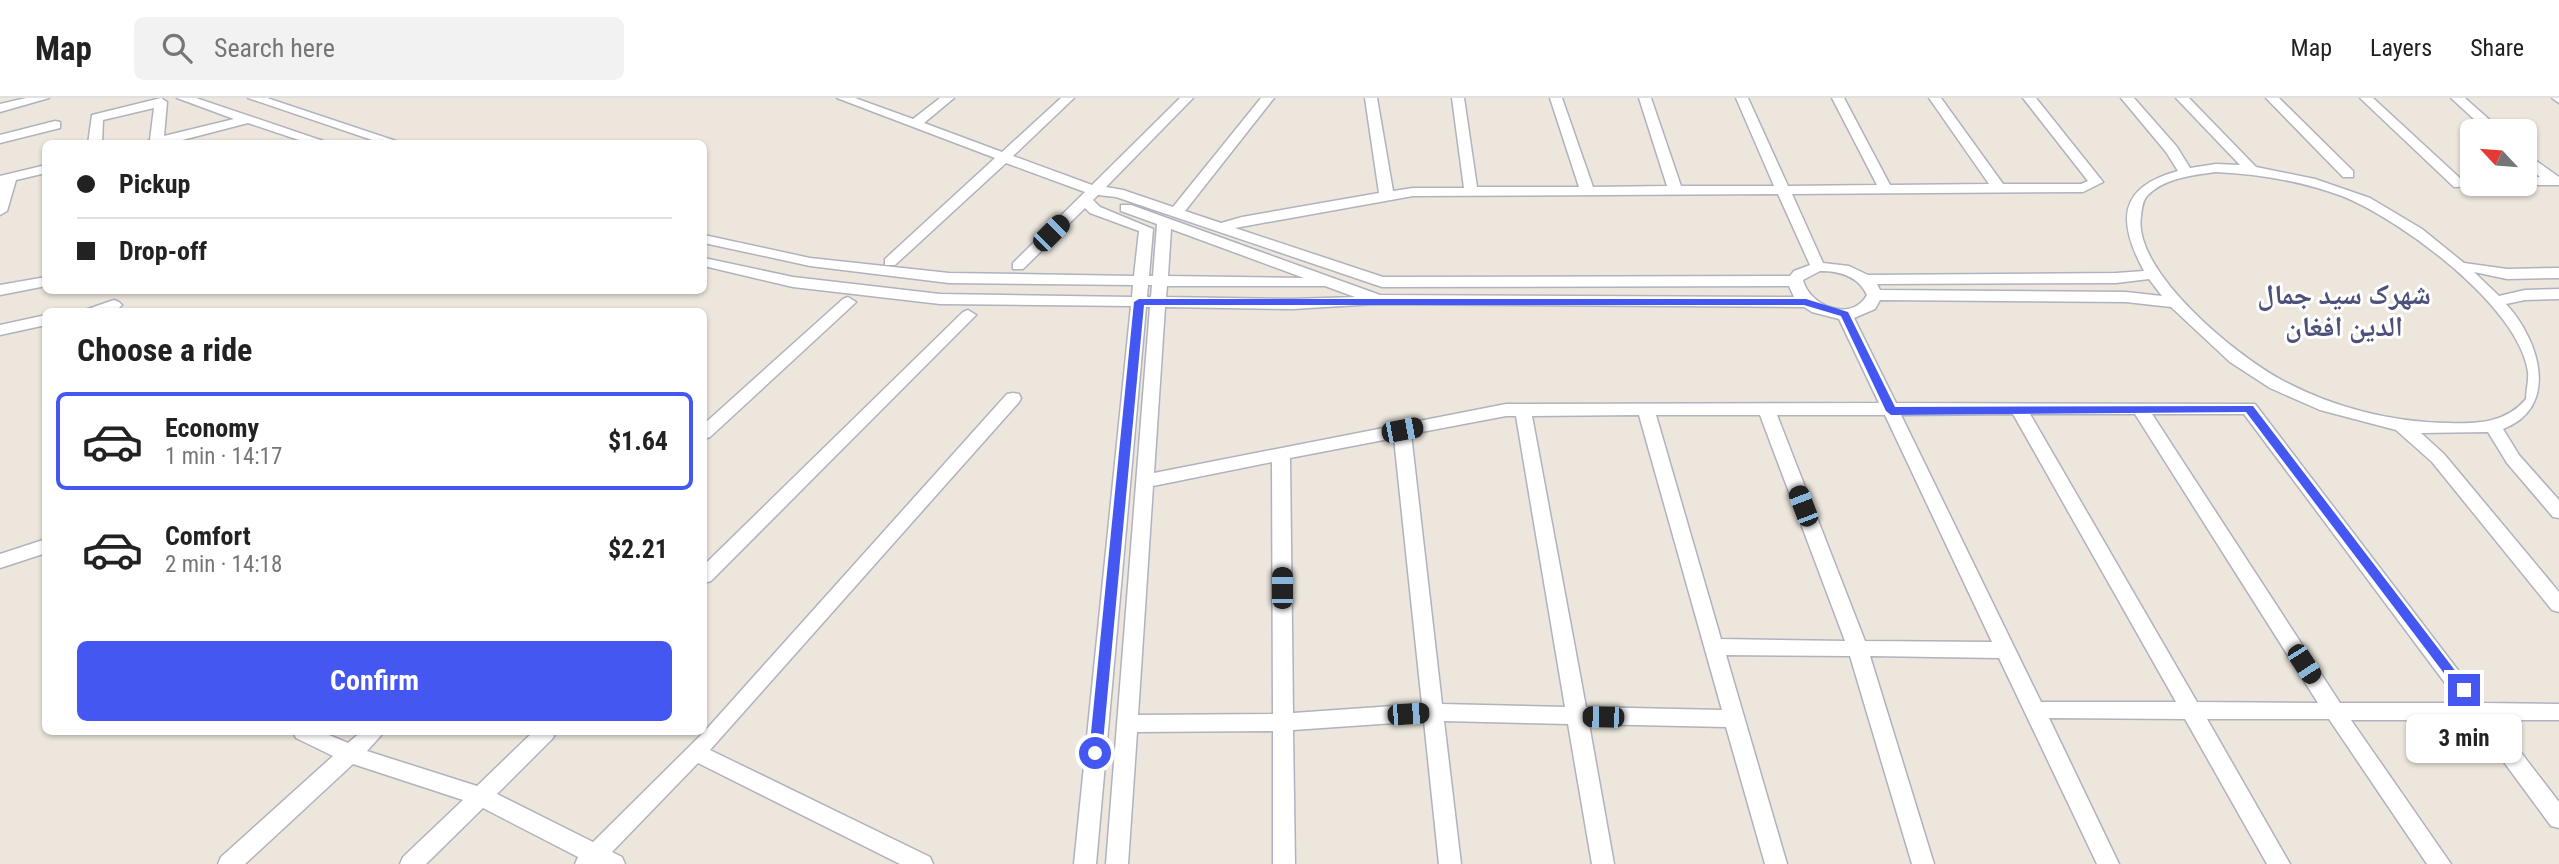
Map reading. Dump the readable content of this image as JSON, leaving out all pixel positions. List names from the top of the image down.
{
  "districts": ["شهرک سید جمال الدین افغان"],
  "north": "top left",
  "page": {
    "header": "Map",
    "search": "Search here",
    "nav": ["Map", "Layers", "Share"],
    "banner": ["Pickup", "Drop-off"],
    "heading": "Choose a ride",
    "list": [
      {
        "name": "Economy",
        "note": "1 min · 14:17",
        "value": "$1.64"
      },
      {
        "name": "Comfort",
        "note": "2 min · 14:18",
        "value": "$2.21"
      }
    ],
    "buttons": "Confirm",
    "bubble": "3 min"
  }
}
